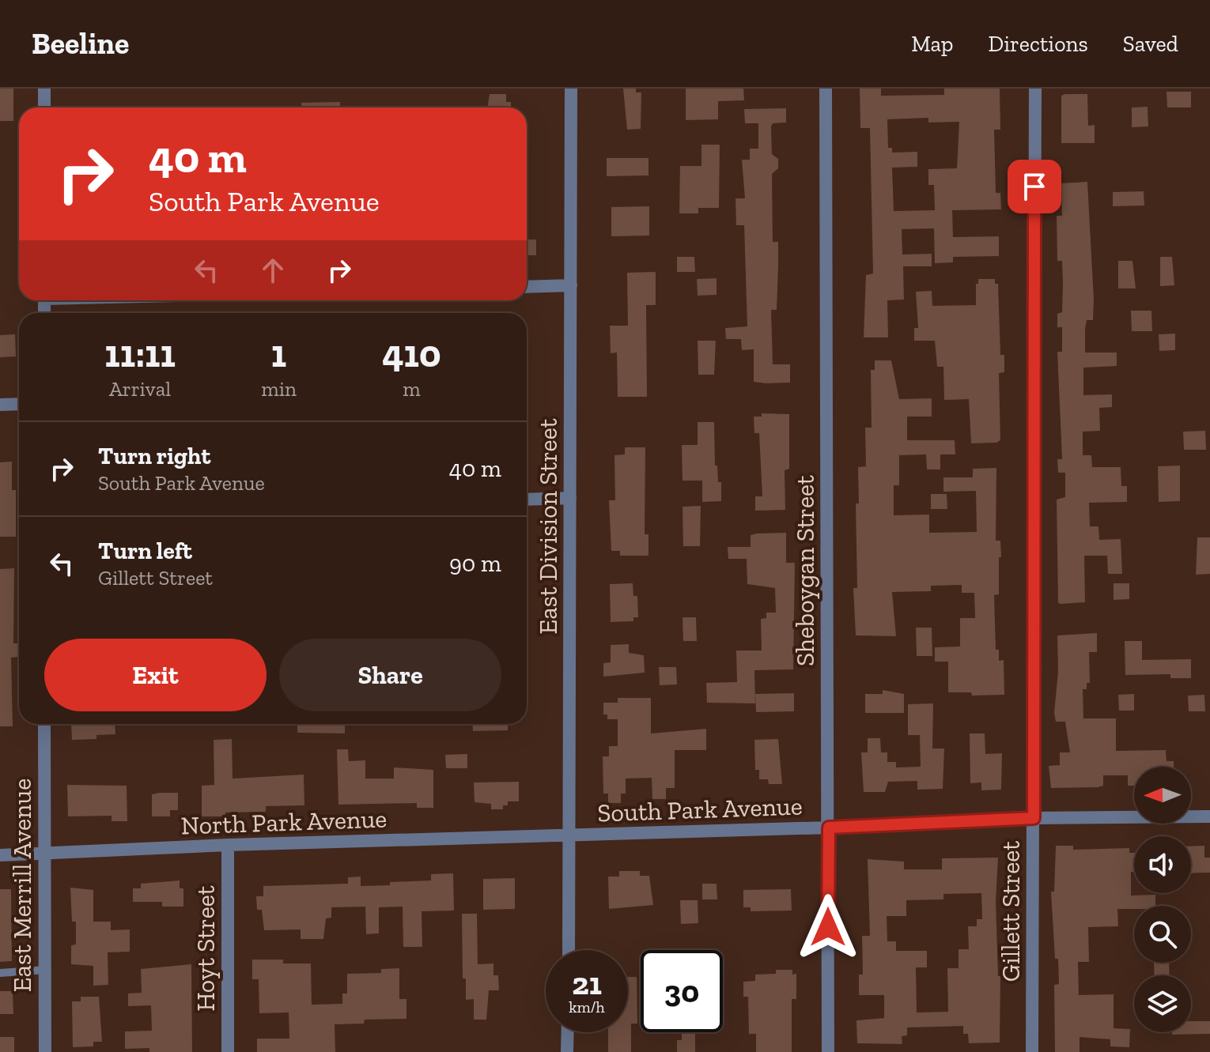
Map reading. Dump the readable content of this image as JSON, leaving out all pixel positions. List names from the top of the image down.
{
  "streets": {
    "street": [
      "East Division Street",
      "Sheboygan Street",
      "South Park Avenue",
      "North Park Avenue",
      "East Merrill Avenue",
      "Gillett Street",
      "Hoyt Street"
    ]
  },
  "crossings": [
    ["East Division Street", "South Park Avenue"],
    ["East Division Street", "North Park Avenue"],
    ["Sheboygan Street", "South Park Avenue"],
    ["South Park Avenue", "North Park Avenue"],
    ["South Park Avenue", "Gillett Street"],
    ["North Park Avenue", "East Merrill Avenue"],
    ["North Park Avenue", "Hoyt Street"]
  ],
  "north": "left",
  "page": {
    "header": "Beeline",
    "nav": ["Map", "Directions", "Saved"],
    "turn": ["40 m", "South Park Avenue"],
    "eta": [
      "11:11",
      "Arrival",
      "1",
      "min",
      "410",
      "m"
    ],
    "list": [
      {
        "name": "Turn right",
        "note": "South Park Avenue",
        "value": "40 m"
      },
      {
        "name": "Turn left",
        "note": "Gillett Street",
        "value": "90 m"
      }
    ],
    "buttons": ["Exit", "Share"],
    "speed": "21 km/h",
    "limit": "30"
  }
}
